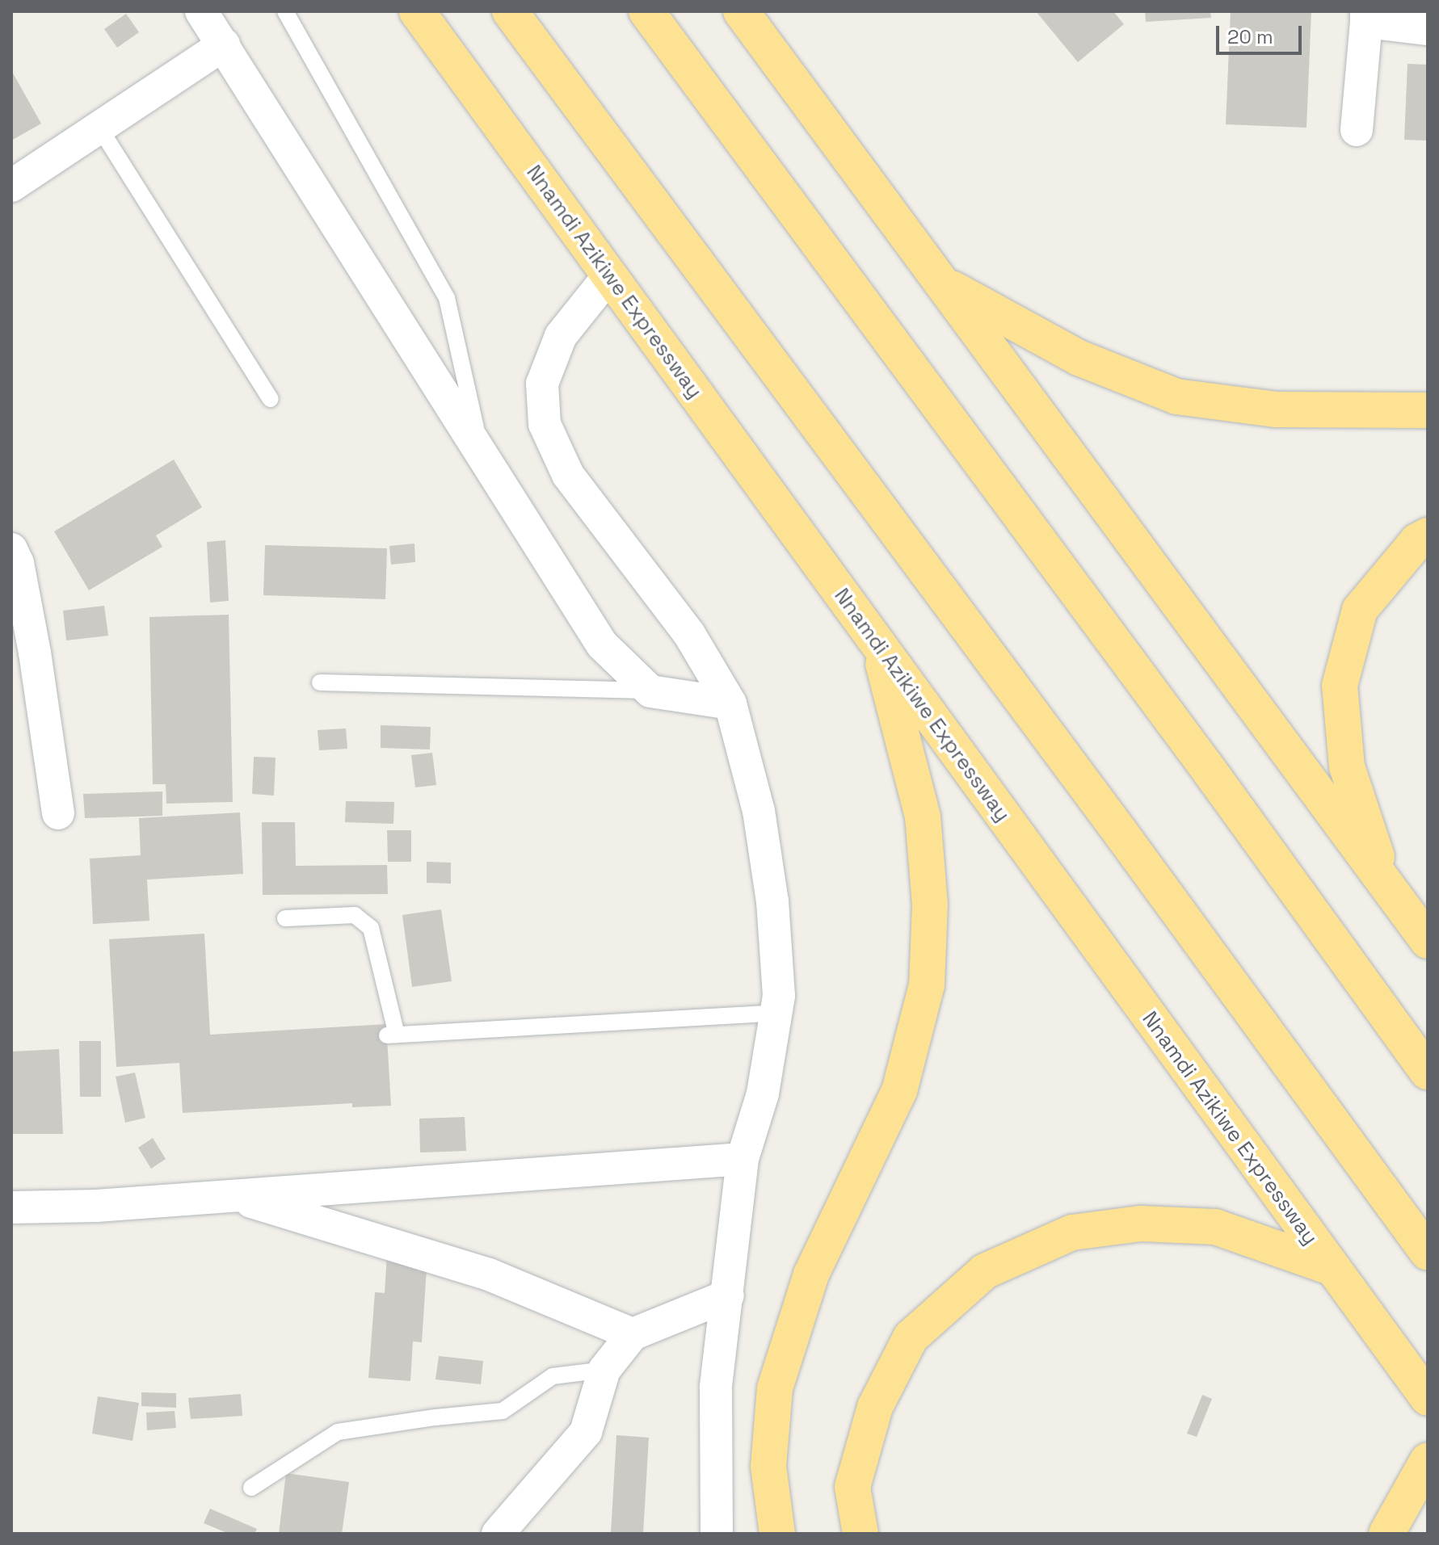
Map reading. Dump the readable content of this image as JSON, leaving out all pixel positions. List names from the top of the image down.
{
  "streets": {
    "highway": ["Nnamdi Azikiwe Expressway"]
  },
  "scale_bar": "20 m"
}
